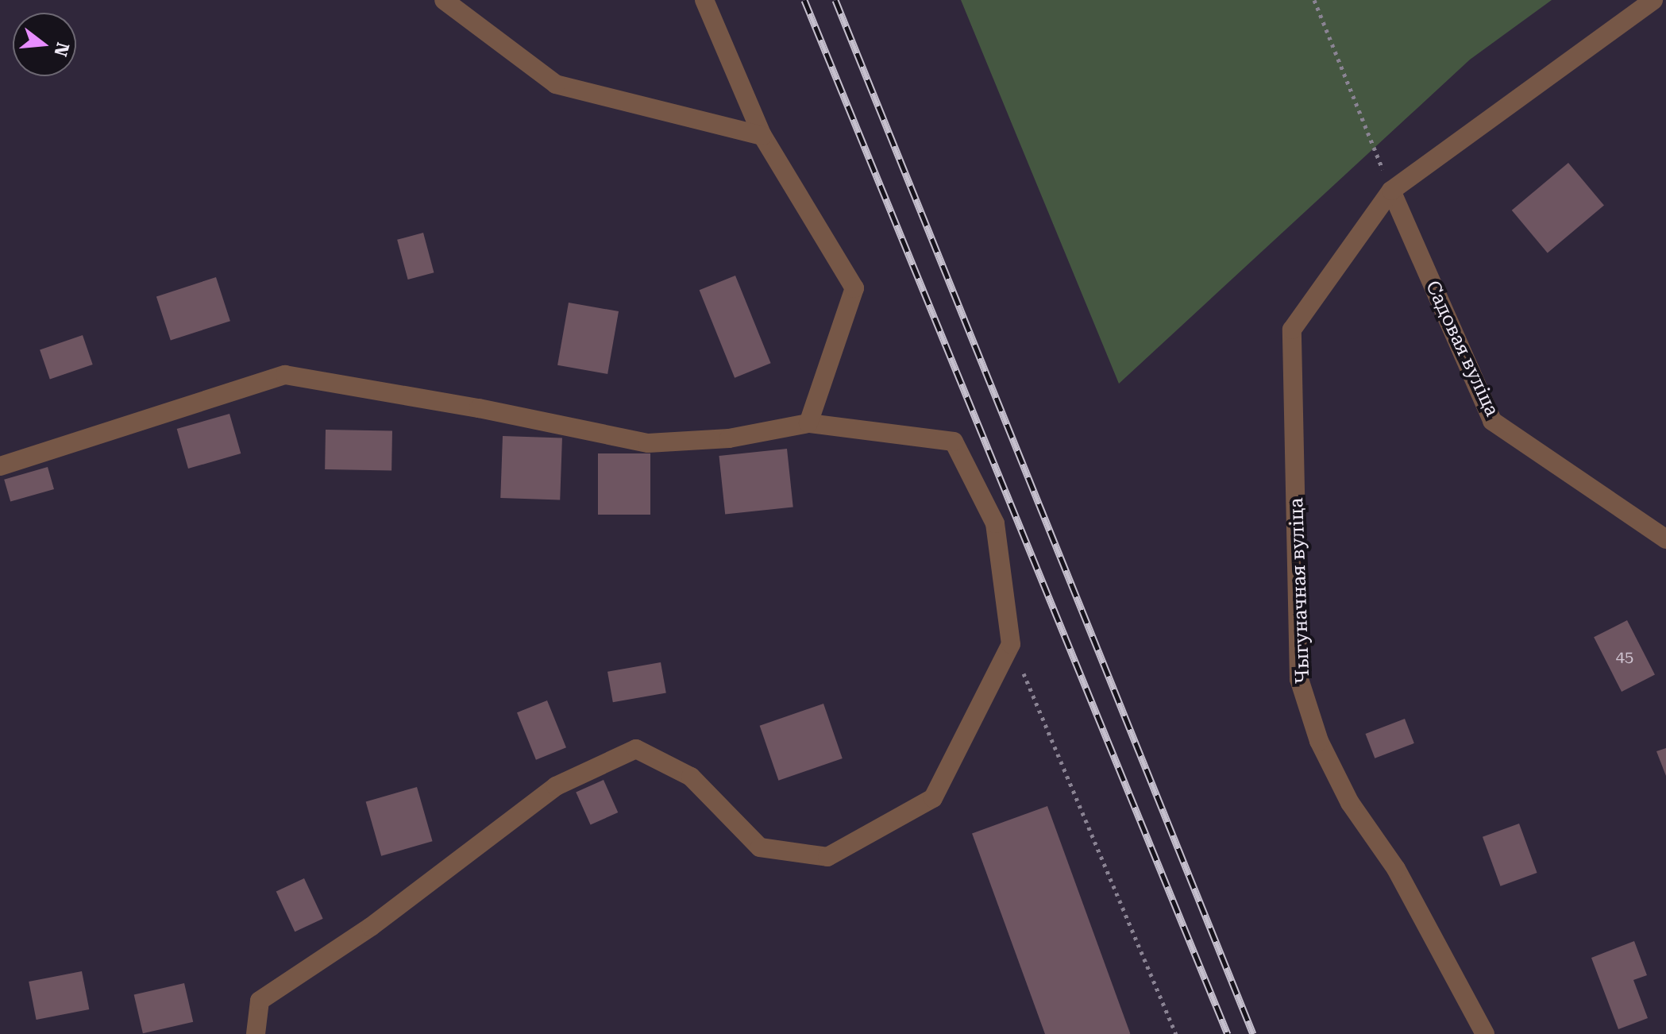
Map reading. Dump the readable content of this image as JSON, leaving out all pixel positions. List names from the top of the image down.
{
  "streets": {
    "street": ["Садовая вуліца", "Чыгуначная вуліца"]
  },
  "crossings": [
    ["Садовая вуліца", "Чыгуначная вуліца"]
  ],
  "house_numbers": ["45"],
  "north": "right"
}
